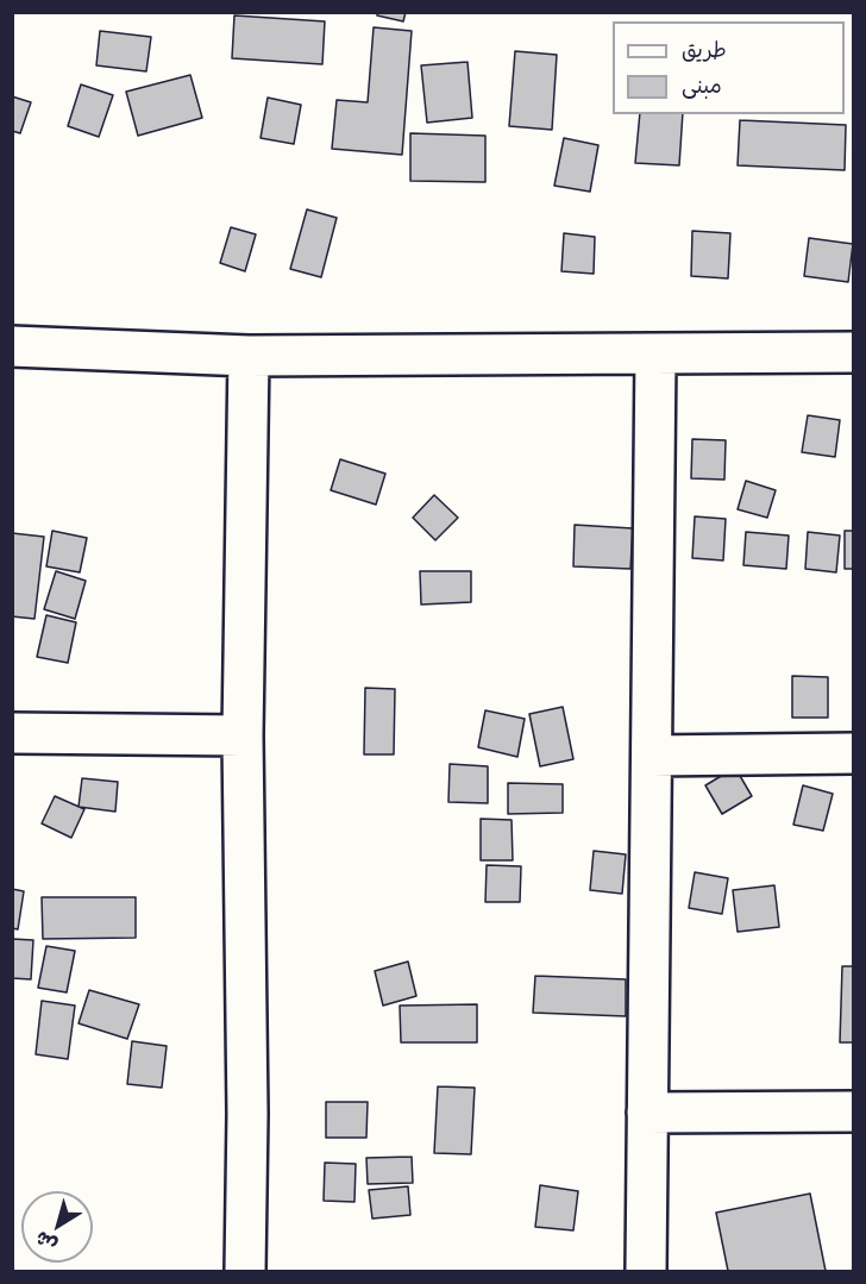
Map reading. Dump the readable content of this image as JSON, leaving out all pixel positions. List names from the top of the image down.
{
  "legend": ["طريق", "مبنى"],
  "north": "bottom left"
}
